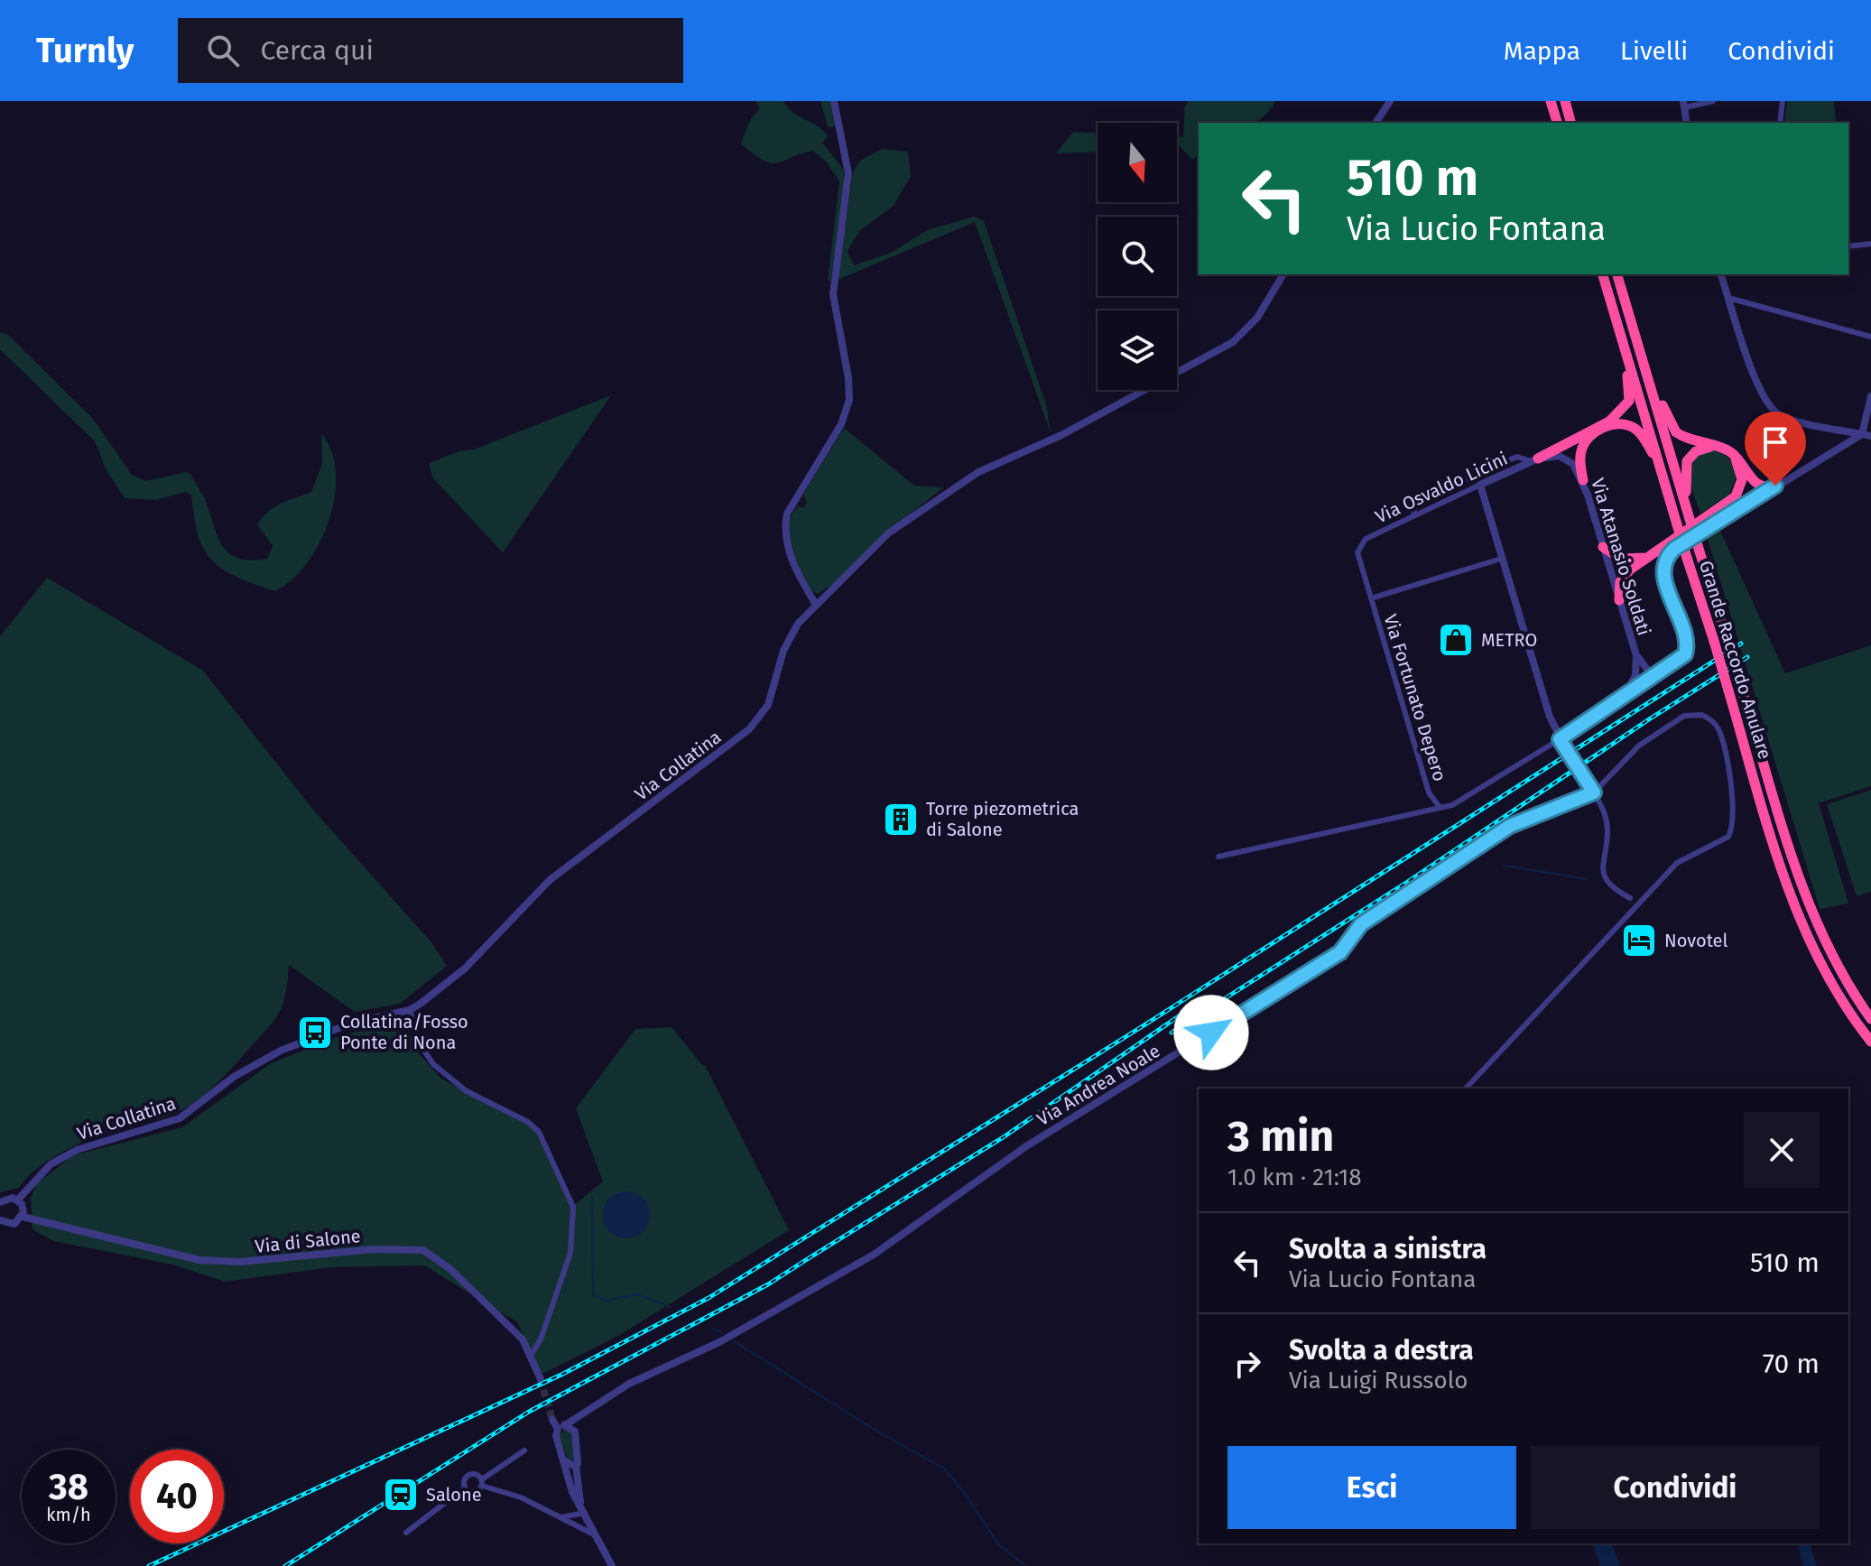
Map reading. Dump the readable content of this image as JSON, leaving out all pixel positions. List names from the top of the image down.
{
  "streets": {
    "highway": ["Grande Raccordo Anulare"],
    "street": [
      "Via Osvaldo Licini",
      "Via Atanasio Soldati",
      "Via Fortunato Depero",
      "Via Collatina",
      "Via Andrea Noale",
      "Via di Salone"
    ]
  },
  "crossings": [
    ["Via Osvaldo Licini", "Via Atanasio Soldati"],
    ["Via Osvaldo Licini", "Via Fortunato Depero"]
  ],
  "places": {
    "shop": ["METRO"],
    "building": ["Torre piezometrica di Salone"],
    "hotel": ["Novotel"],
    "bus stop": ["Collatina/Fosso Ponte di Nona"],
    "station": ["Salone"]
  },
  "north": "bottom",
  "page": {
    "header": "Turnly",
    "search": "Cerca qui",
    "nav": ["Mappa", "Livelli", "Condividi"],
    "turn": ["510 m", "Via Lucio Fontana"],
    "heading": ["3 min", "1.0 km · 21:18"],
    "list": [
      {
        "name": "Svolta a sinistra",
        "note": "Via Lucio Fontana",
        "value": "510 m"
      },
      {
        "name": "Svolta a destra",
        "note": "Via Luigi Russolo",
        "value": "70 m"
      }
    ],
    "buttons": ["Esci", "Condividi"],
    "speed": "38 km/h",
    "limit": "40"
  }
}
